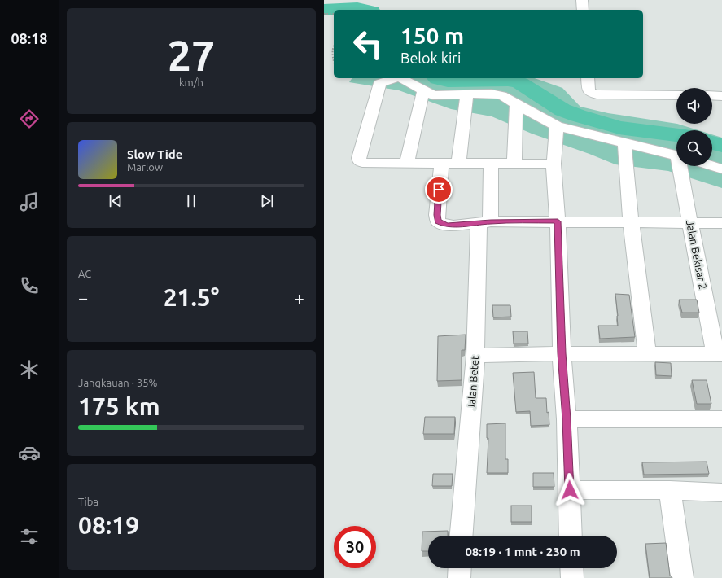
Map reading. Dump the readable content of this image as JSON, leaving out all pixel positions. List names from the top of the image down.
{
  "streets": {
    "street": ["Jalan Bekisar 2", "Jalan Betet"]
  },
  "page": {
    "tabs": "08:18",
    "tile": [
      ["27", "km/h"],
      "AC",
      ["Jangkauan · 35%", "175 km"],
      ["Tiba", "08:19"]
    ],
    "turn": ["150 m", "Belok kiri"],
    "song": ["Slow Tide", "Marlow"],
    "heat": ["−", "21.5°", "+"],
    "limit": "30",
    "trip": "08:19 · 1 mnt · 230 m"
  }
}
